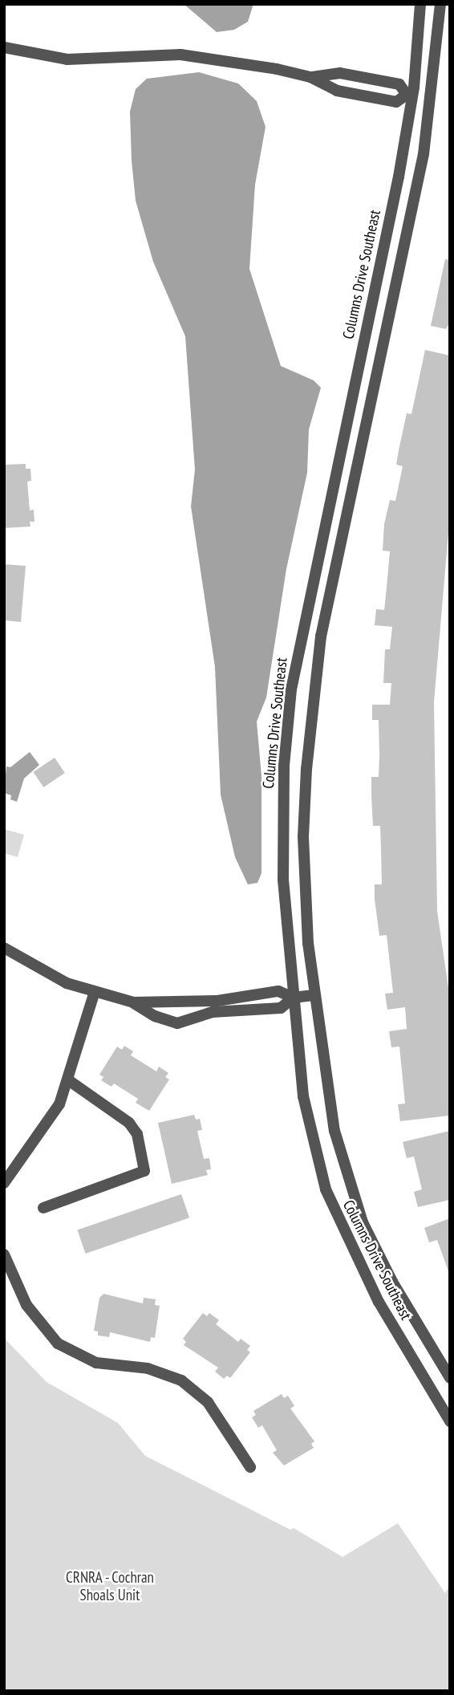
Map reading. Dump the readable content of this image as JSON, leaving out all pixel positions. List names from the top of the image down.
{
  "streets": {
    "street": ["Columns Drive Southeast"]
  },
  "parks": ["CRNRA - Cochran Shoals Unit"]
}
